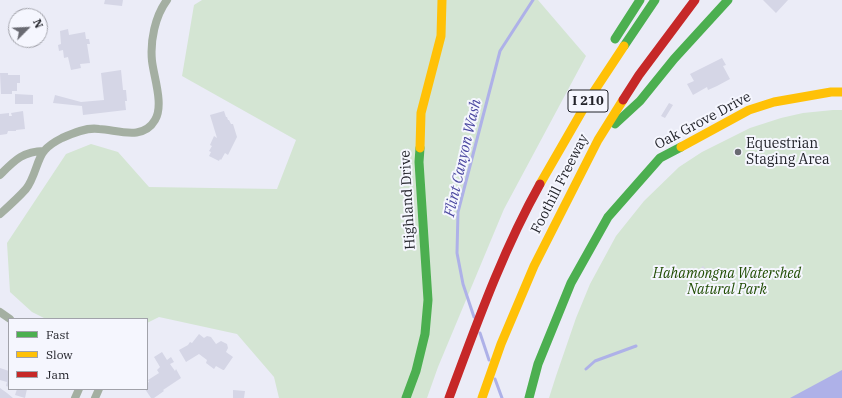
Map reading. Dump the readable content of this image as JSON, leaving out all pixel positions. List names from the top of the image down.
{
  "streets": {
    "main road": [
      "I 210",
      "Oak Grove Drive",
      "Foothill Freeway",
      "Highland Drive"
    ]
  },
  "water": ["Flint Canyon Wash"],
  "parks": ["Hahamongna Watershed Natural Park"],
  "places": ["Equestrian Staging Area"],
  "legend": ["Fast", "Slow", "Jam"],
  "north": "top right"
}
